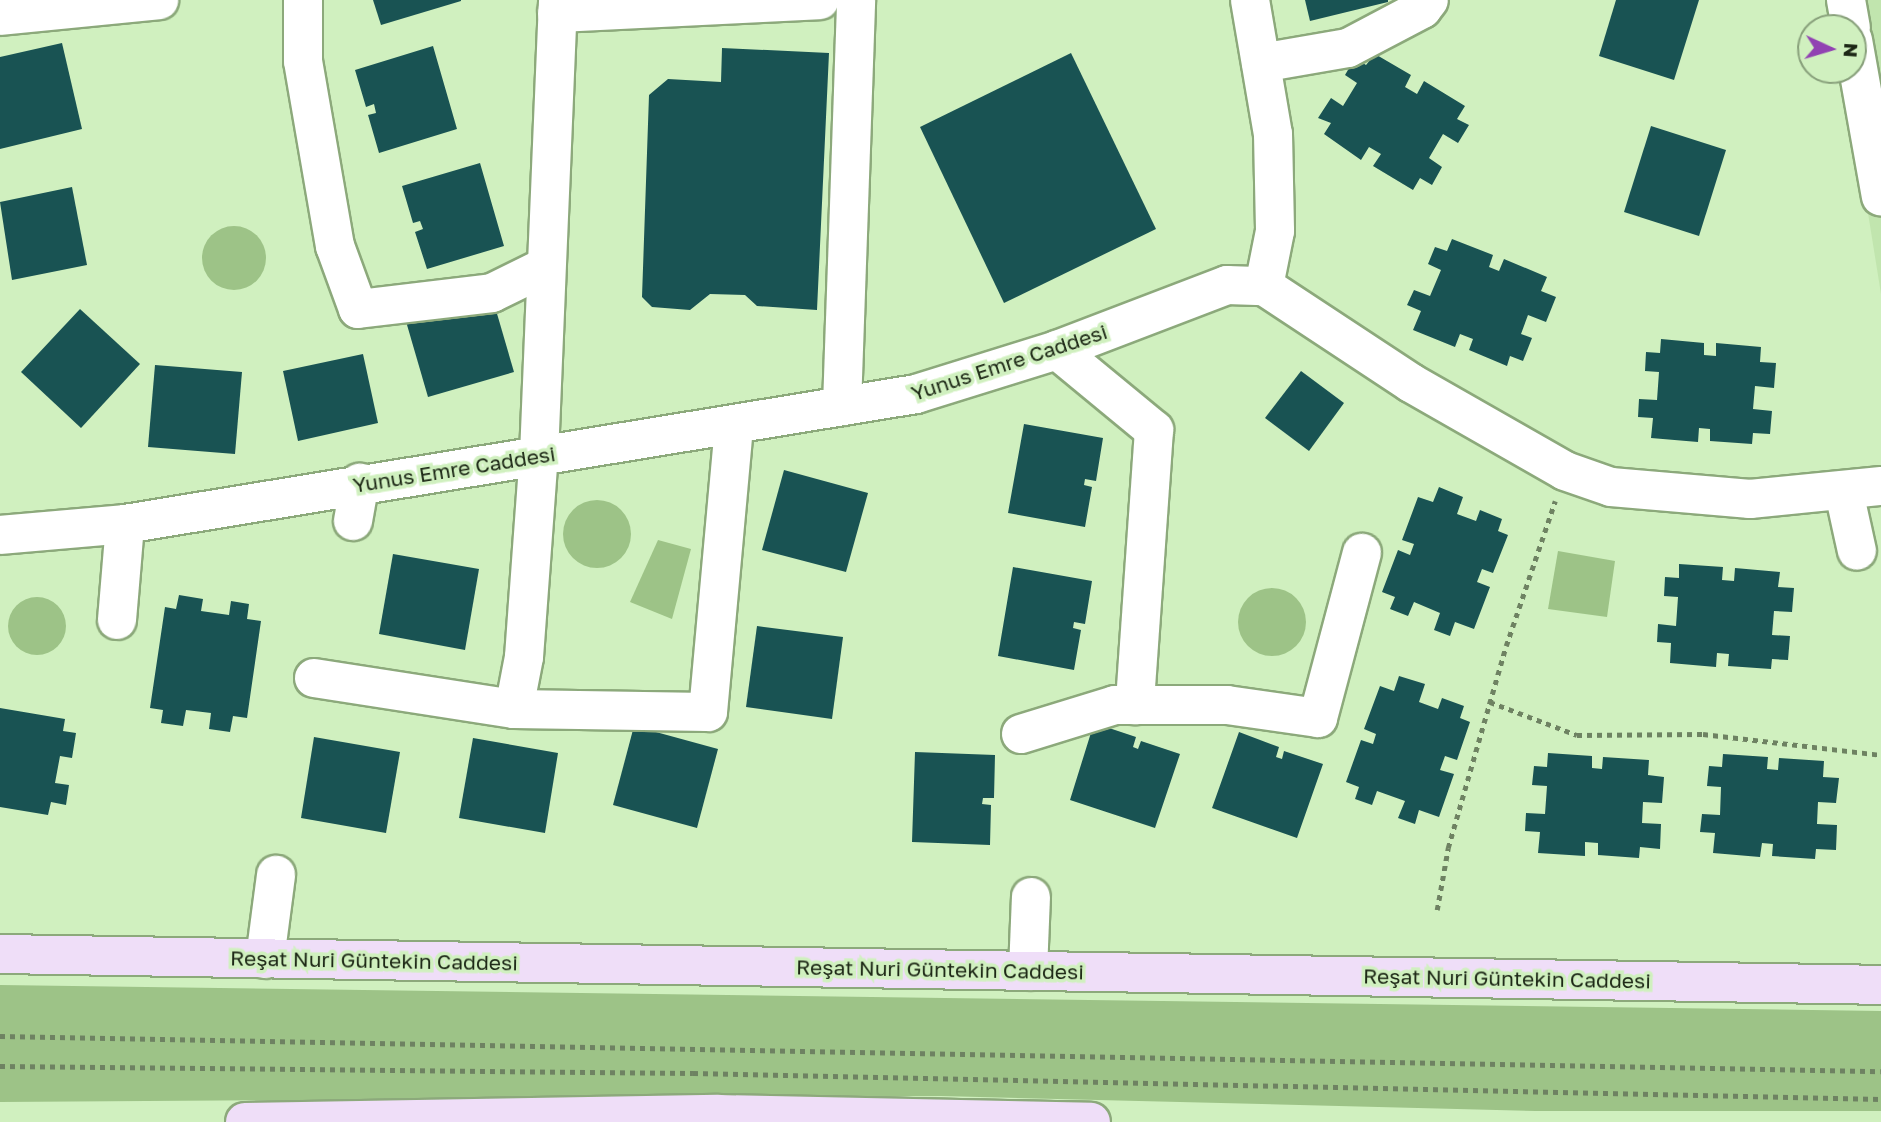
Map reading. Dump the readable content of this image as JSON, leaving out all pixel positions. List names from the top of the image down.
{
  "streets": {
    "main road": ["Reşat Nuri Güntekin Caddesi"],
    "street": ["Yunus Emre Caddesi"]
  },
  "north": "right"
}
